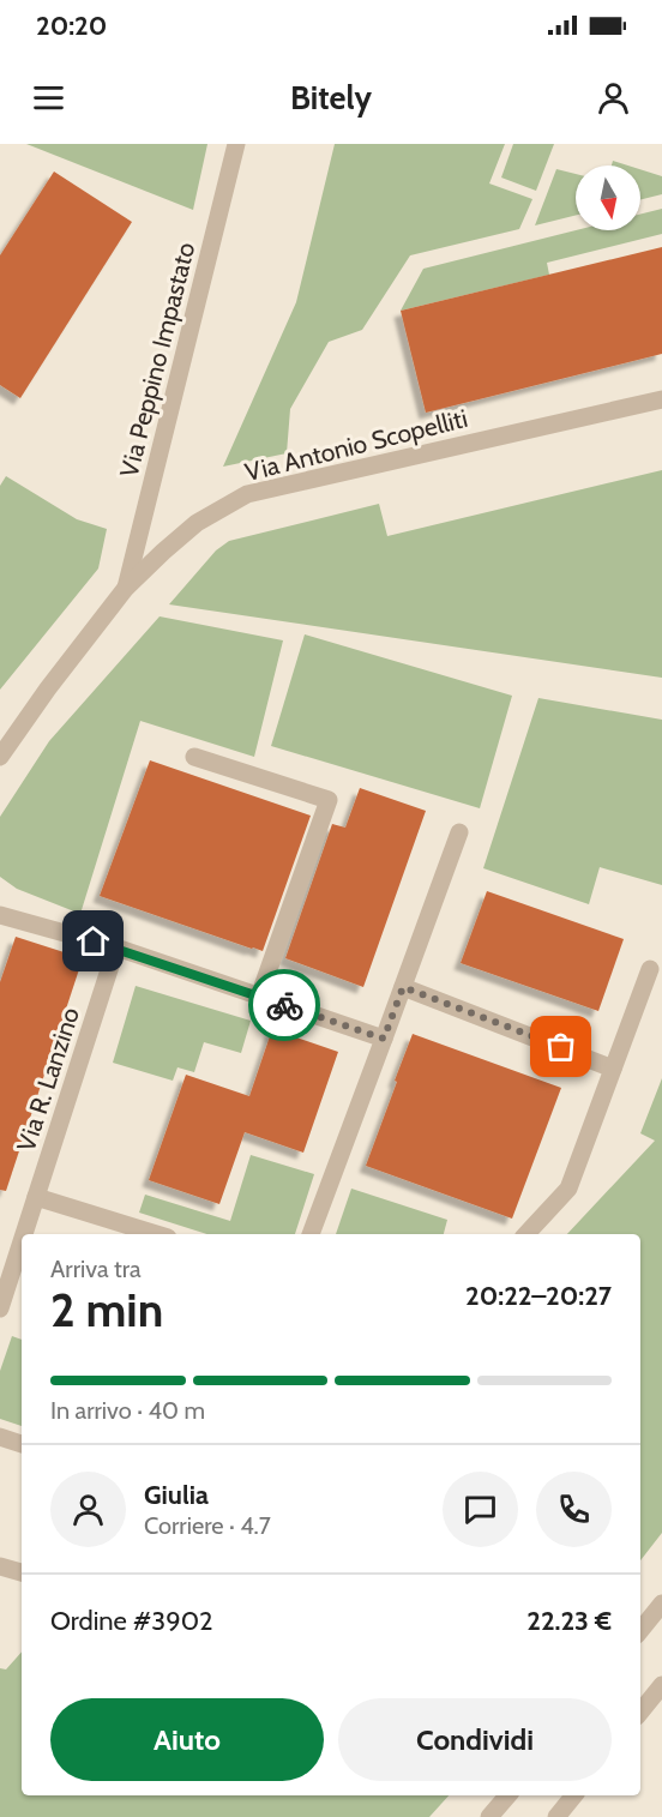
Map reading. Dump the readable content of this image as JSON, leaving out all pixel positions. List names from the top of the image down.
{
  "streets": {
    "street": ["Via Peppino Impastato", "Via Antonio Scopelliti", "Via R. Lanzino"]
  },
  "crossings": [
    ["Via Peppino Impastato", "Via Antonio Scopelliti"]
  ],
  "north": "bottom",
  "page": {
    "status": "20:20",
    "header": "Bitely",
    "heading": ["2 min", "Arriva tra", "20:22–20:27"],
    "panel": [
      "Giulia",
      "Corriere · 4.7",
      "Ordine #3902",
      "22.23 €"
    ],
    "bar": "In arrivo · 40 m",
    "buttons": ["Aiuto", "Condividi"]
  }
}
